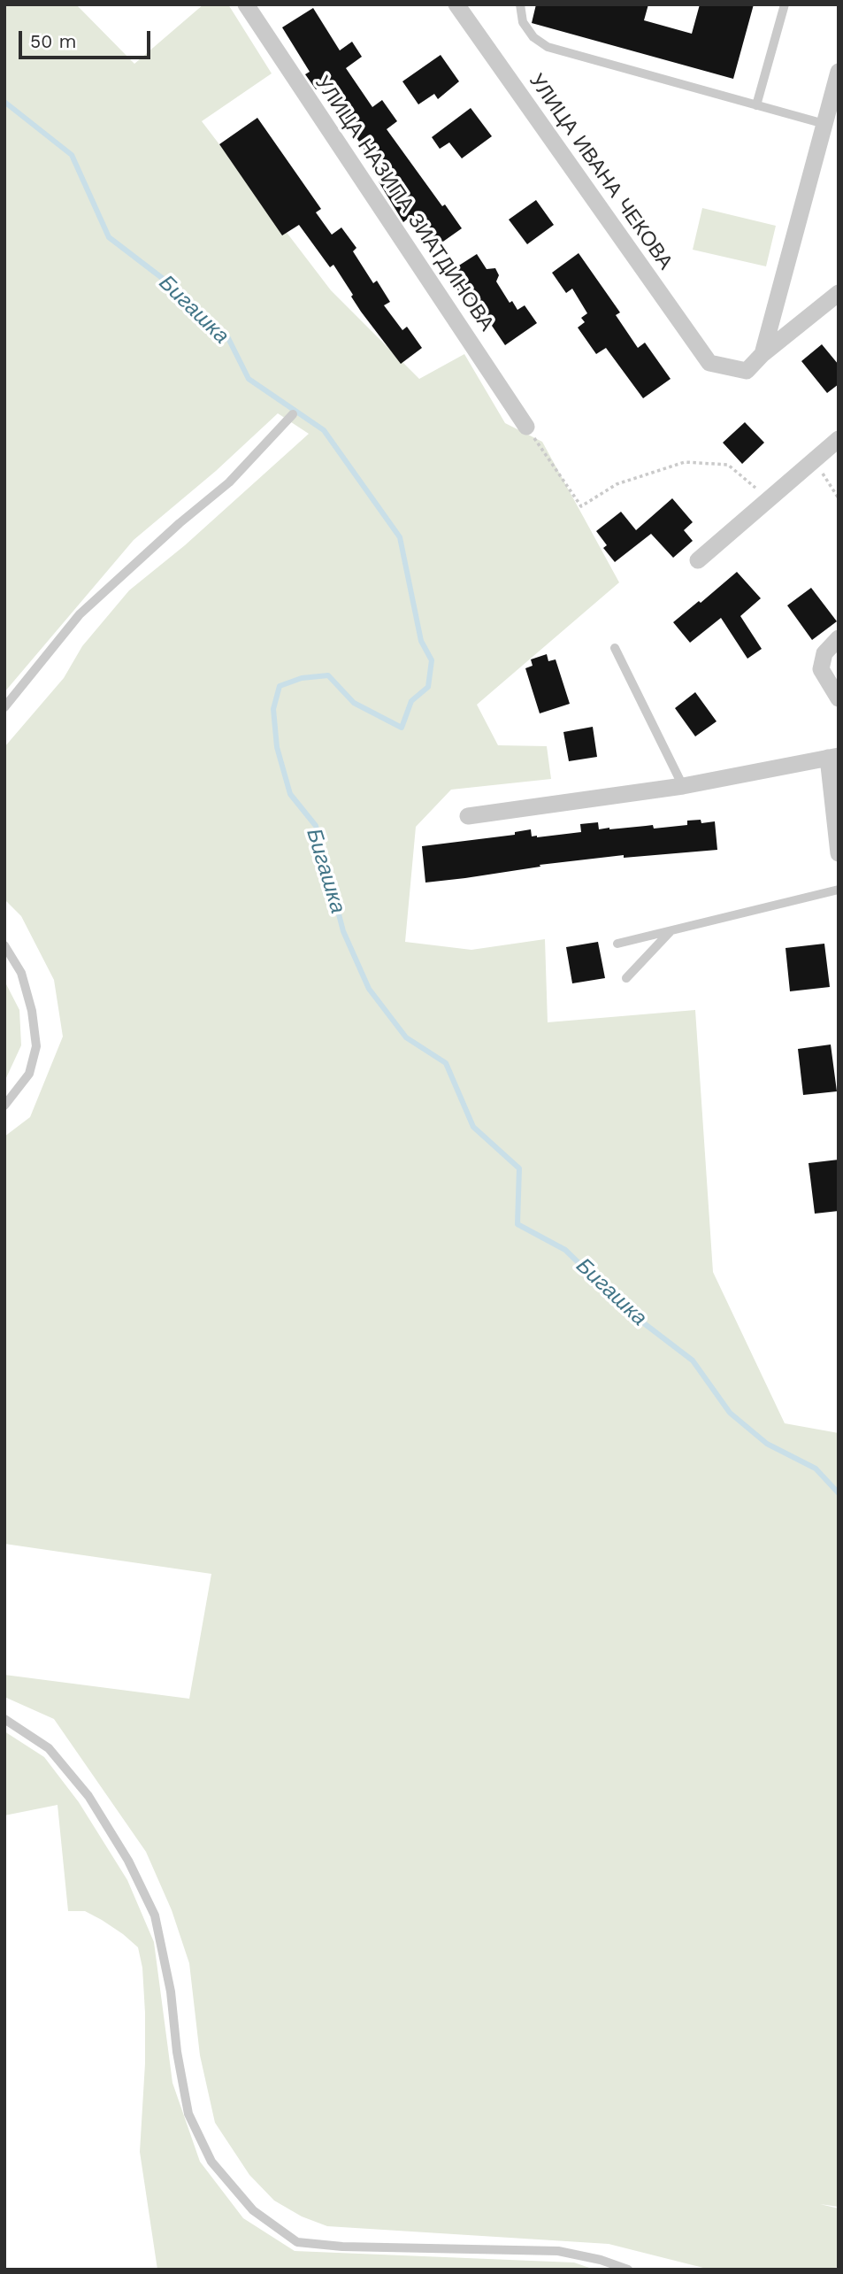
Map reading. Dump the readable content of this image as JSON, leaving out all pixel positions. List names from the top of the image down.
{
  "streets": {
    "street": ["УЛИЦА ИВАНА ЧЕКОВА", "УЛИЦА НАЗИПА ЗИАТДИНОВА"]
  },
  "water": ["Бигашка"],
  "scale_bar": "50 m"
}
